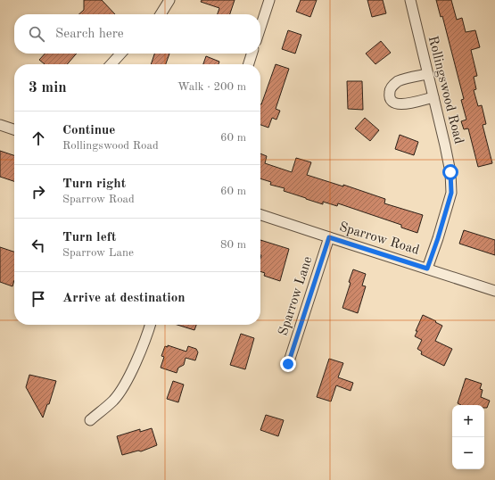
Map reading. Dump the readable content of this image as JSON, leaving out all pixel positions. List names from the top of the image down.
{
  "streets": {
    "street": ["Rollingswood Road", "Sparrow Road", "Sparrow Lane"]
  },
  "crossings": [
    ["Rollingswood Road", "Sparrow Road"],
    ["Sparrow Road", "Sparrow Lane"]
  ],
  "page": {
    "search": "Search here",
    "heading": ["3 min", "Walk · 200 m"],
    "list": [
      ["Continue", "Rollingswood Road", "60 m"],
      ["Turn right", "Sparrow Road", "60 m"],
      ["Turn left", "Sparrow Lane", "80 m"],
      "Arrive at destination"
    ],
    "map_buttons": ["+", "−"]
  }
}
